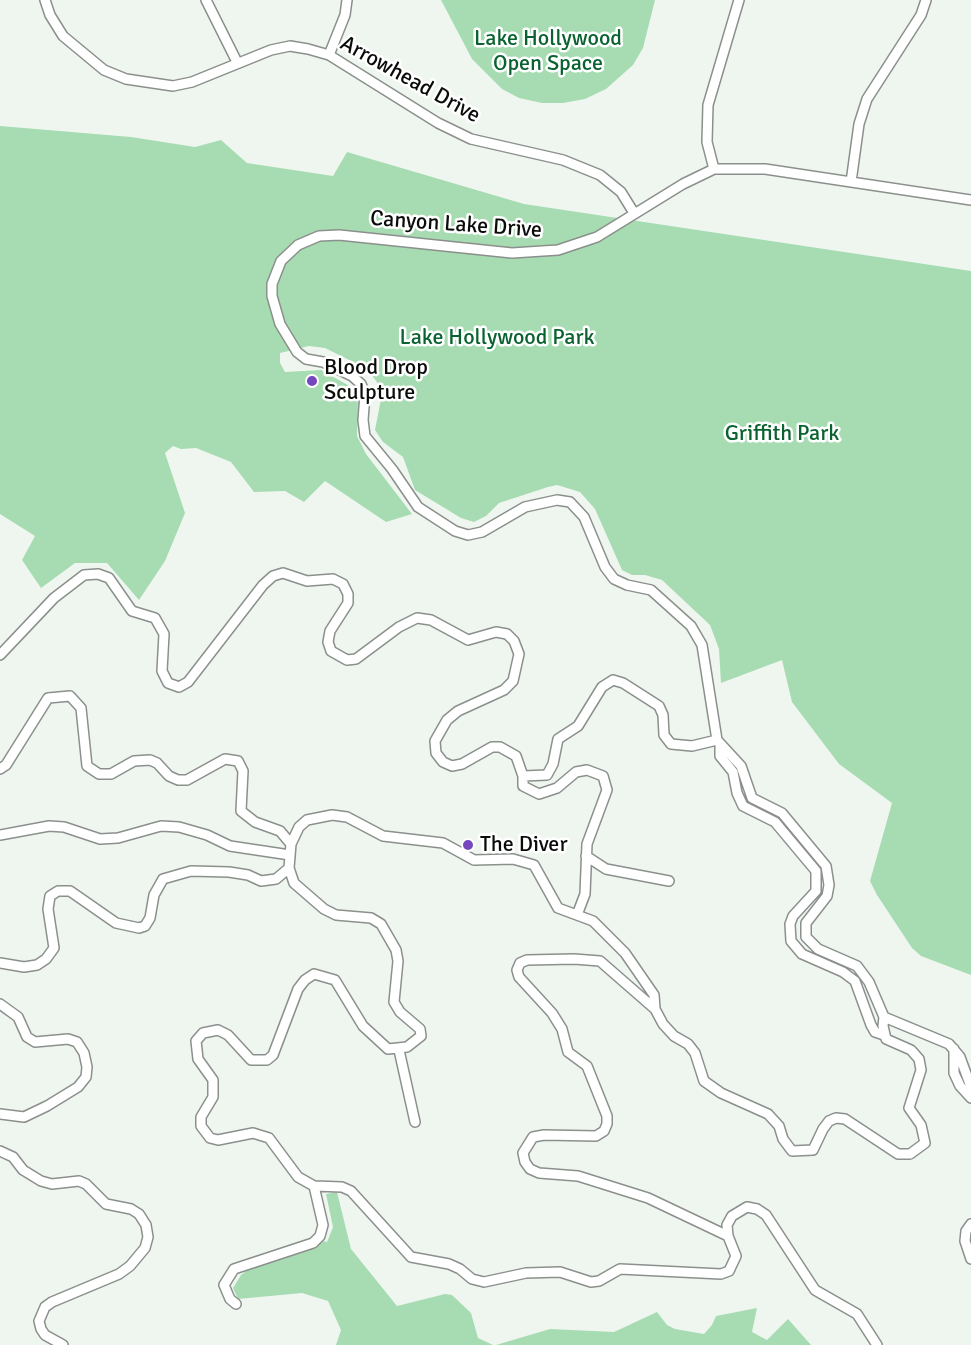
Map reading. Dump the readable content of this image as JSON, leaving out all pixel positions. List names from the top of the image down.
{
  "streets": {
    "street": ["Arrowhead Drive", "Canyon Lake Drive"]
  },
  "crossings": [
    ["Arrowhead Drive", "Canyon Lake Drive"]
  ],
  "parks": ["Lake Hollywood Open Space", "Lake Hollywood Park", "Griffith Park"],
  "places": ["Blood Drop Sculpture", "The Diver"]
}
